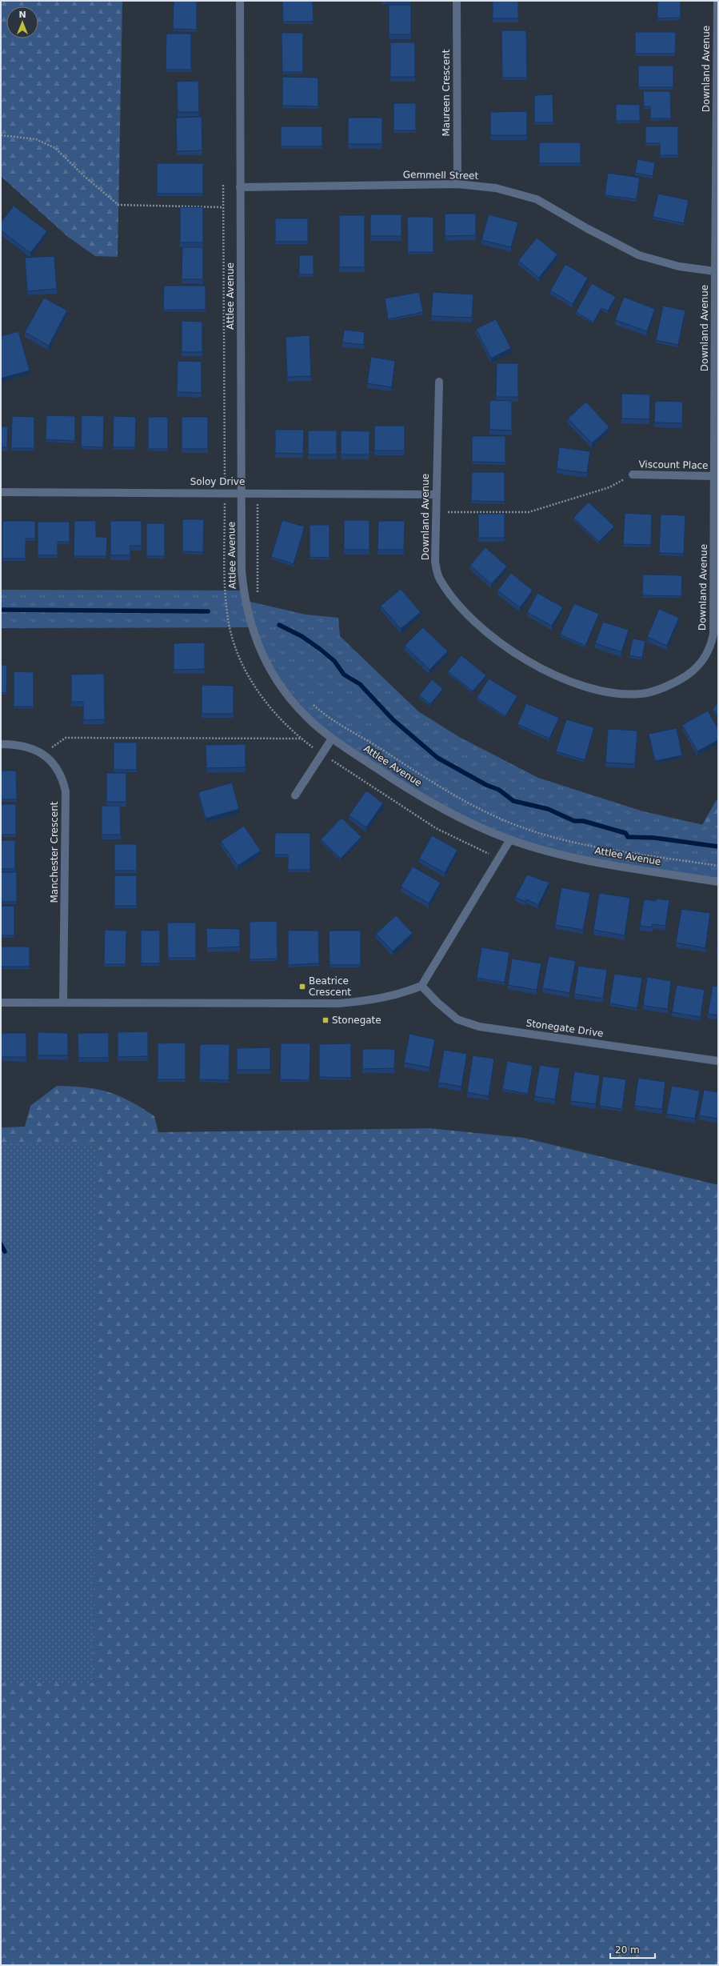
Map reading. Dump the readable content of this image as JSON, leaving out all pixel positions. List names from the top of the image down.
{
  "streets": {
    "street": [
      "Downland Avenue",
      "Maureen Crescent",
      "Gemmell Street",
      "Attlee Avenue",
      "Viscount Place",
      "Soloy Drive",
      "Manchester Crescent",
      "Stonegate Drive"
    ]
  },
  "crossings": [
    ["Downland Avenue", "Gemmell Street"],
    ["Downland Avenue", "Viscount Place"],
    ["Downland Avenue", "Soloy Drive"],
    ["Maureen Crescent", "Gemmell Street"],
    ["Gemmell Street", "Attlee Avenue"],
    ["Attlee Avenue", "Soloy Drive"]
  ],
  "places": {
    "transit": ["Beatrice Crescent", "Stonegate"]
  },
  "scale_bar": "20 m",
  "north": "top"
}
